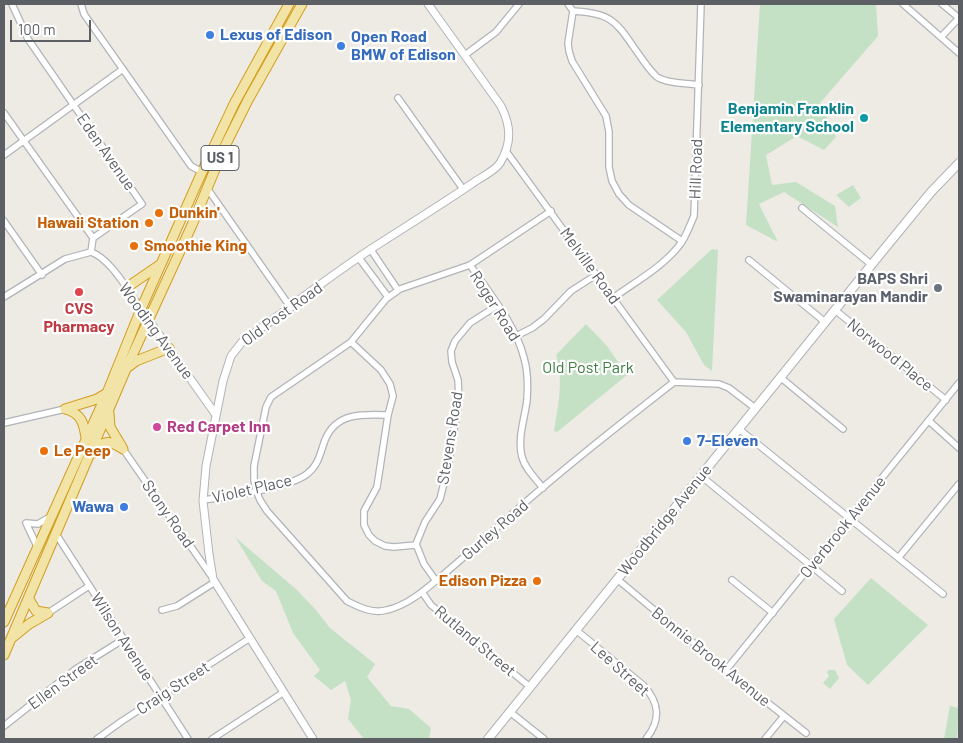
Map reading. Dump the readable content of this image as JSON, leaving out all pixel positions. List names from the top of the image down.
{
  "streets": {
    "highway": ["US 1"],
    "main road": ["Woodbridge Avenue"],
    "street": [
      "Eden Avenue",
      "Hill Road",
      "Melville Road",
      "Roger Road",
      "Old Post Road",
      "Wooding Avenue",
      "Norwood Place",
      "Stevens Road",
      "Violet Place",
      "Stony Road",
      "Overbrook Avenue",
      "Gurley Road",
      "Wilson Avenue",
      "Rutland Street",
      "Bonnie Brook Avenue",
      "Lee Street",
      "Ellen Street",
      "Craig Street"
    ]
  },
  "crossings": [
    ["US 1", "Wooding Avenue"],
    ["US 1", "Wilson Avenue"],
    ["Hill Road", "Melville Road"],
    ["Melville Road", "Old Post Road"],
    ["Melville Road", "Gurley Road"],
    ["Roger Road", "Stevens Road"],
    ["Roger Road", "Gurley Road"],
    ["Old Post Road", "Wooding Avenue"],
    ["Old Post Road", "Violet Place"],
    ["Old Post Road", "Stony Road"],
    ["Old Post Road", "Craig Street"],
    ["Norwood Place", "Woodbridge Avenue"],
    ["Norwood Place", "Overbrook Avenue"],
    ["Violet Place", "Gurley Road"],
    ["Woodbridge Avenue", "Rutland Street"],
    ["Woodbridge Avenue", "Bonnie Brook Avenue"],
    ["Woodbridge Avenue", "Lee Street"],
    ["Overbrook Avenue", "Bonnie Brook Avenue"],
    ["Gurley Road", "Rutland Street"],
    ["Wilson Avenue", "Ellen Street"],
    ["Wilson Avenue", "Craig Street"]
  ],
  "parks": ["Old Post Park"],
  "places": [
    "Lexus of Edison",
    "Open Road BMW of Edison",
    "Benjamin Franklin Elementary School",
    "Dunkin'",
    "Hawaii Station",
    "Smoothie King",
    "BAPS Shri Swaminarayan Mandir",
    "CVS Pharmacy",
    "Red Carpet Inn",
    "7-Eleven",
    "Le Peep",
    "Wawa",
    "Edison Pizza"
  ],
  "scale_bar": "100 m"
}
